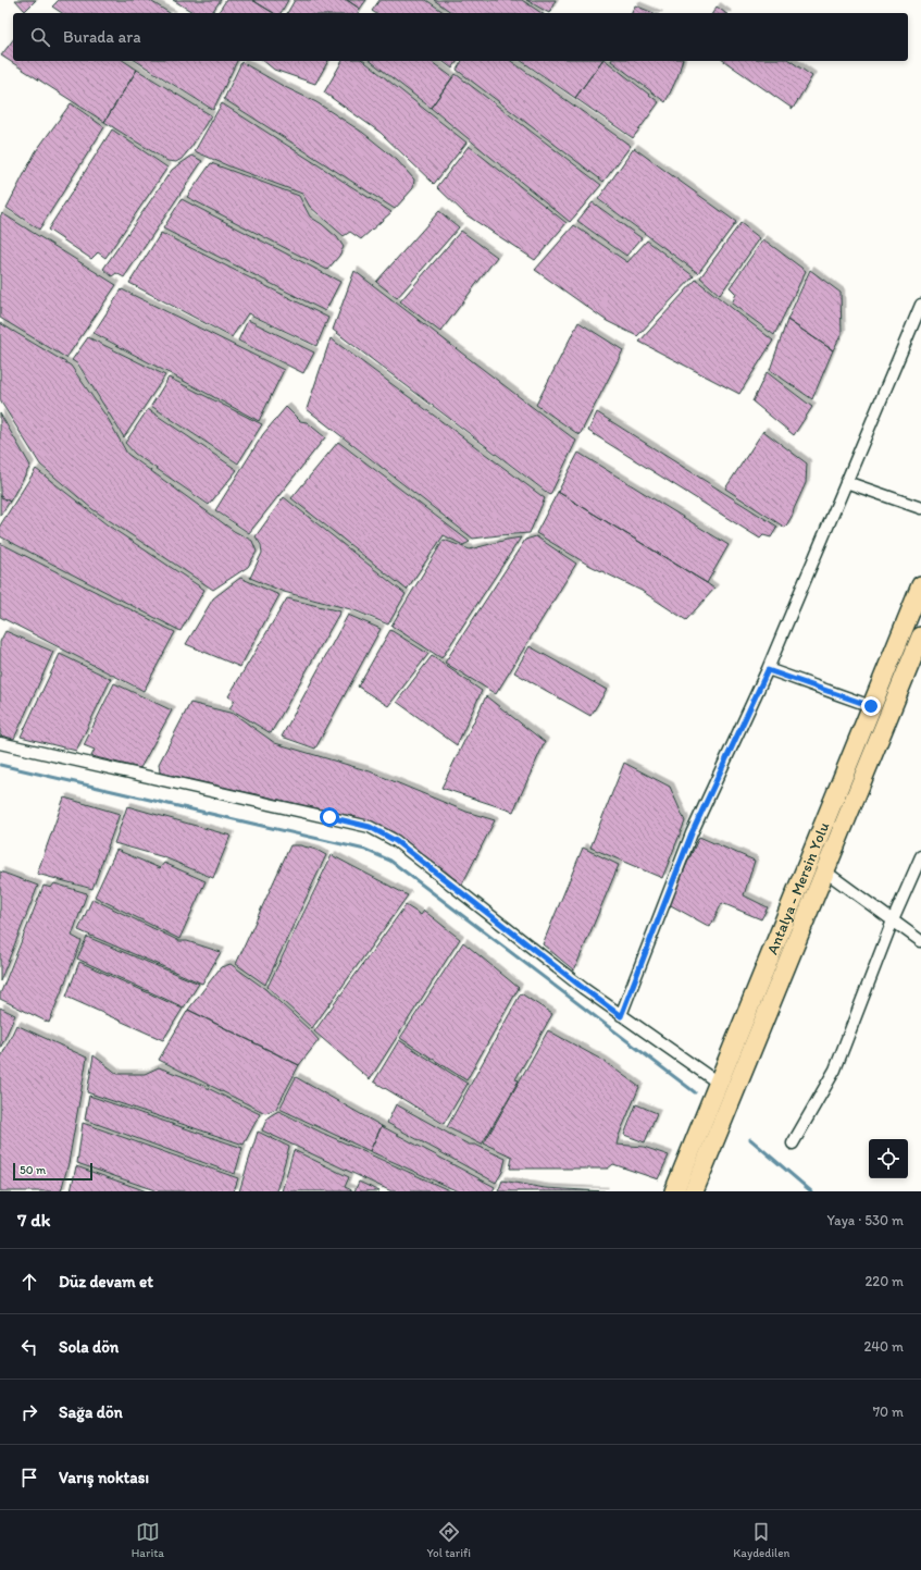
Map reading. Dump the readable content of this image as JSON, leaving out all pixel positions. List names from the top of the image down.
{
  "streets": {
    "highway": ["Antalya - Mersin Yolu"]
  },
  "scale_bar": "50 m",
  "page": {
    "search": "Burada ara",
    "scale": "50 m",
    "heading": ["7 dk", "Yaya · 530 m"],
    "list": [
      ["Düz devam et", "220 m"],
      ["Sola dön", "240 m"],
      ["Sağa dön", "70 m"],
      "Varış noktası"
    ],
    "nav": ["Harita", "Yol tarifi", "Kaydedilen"]
  }
}
